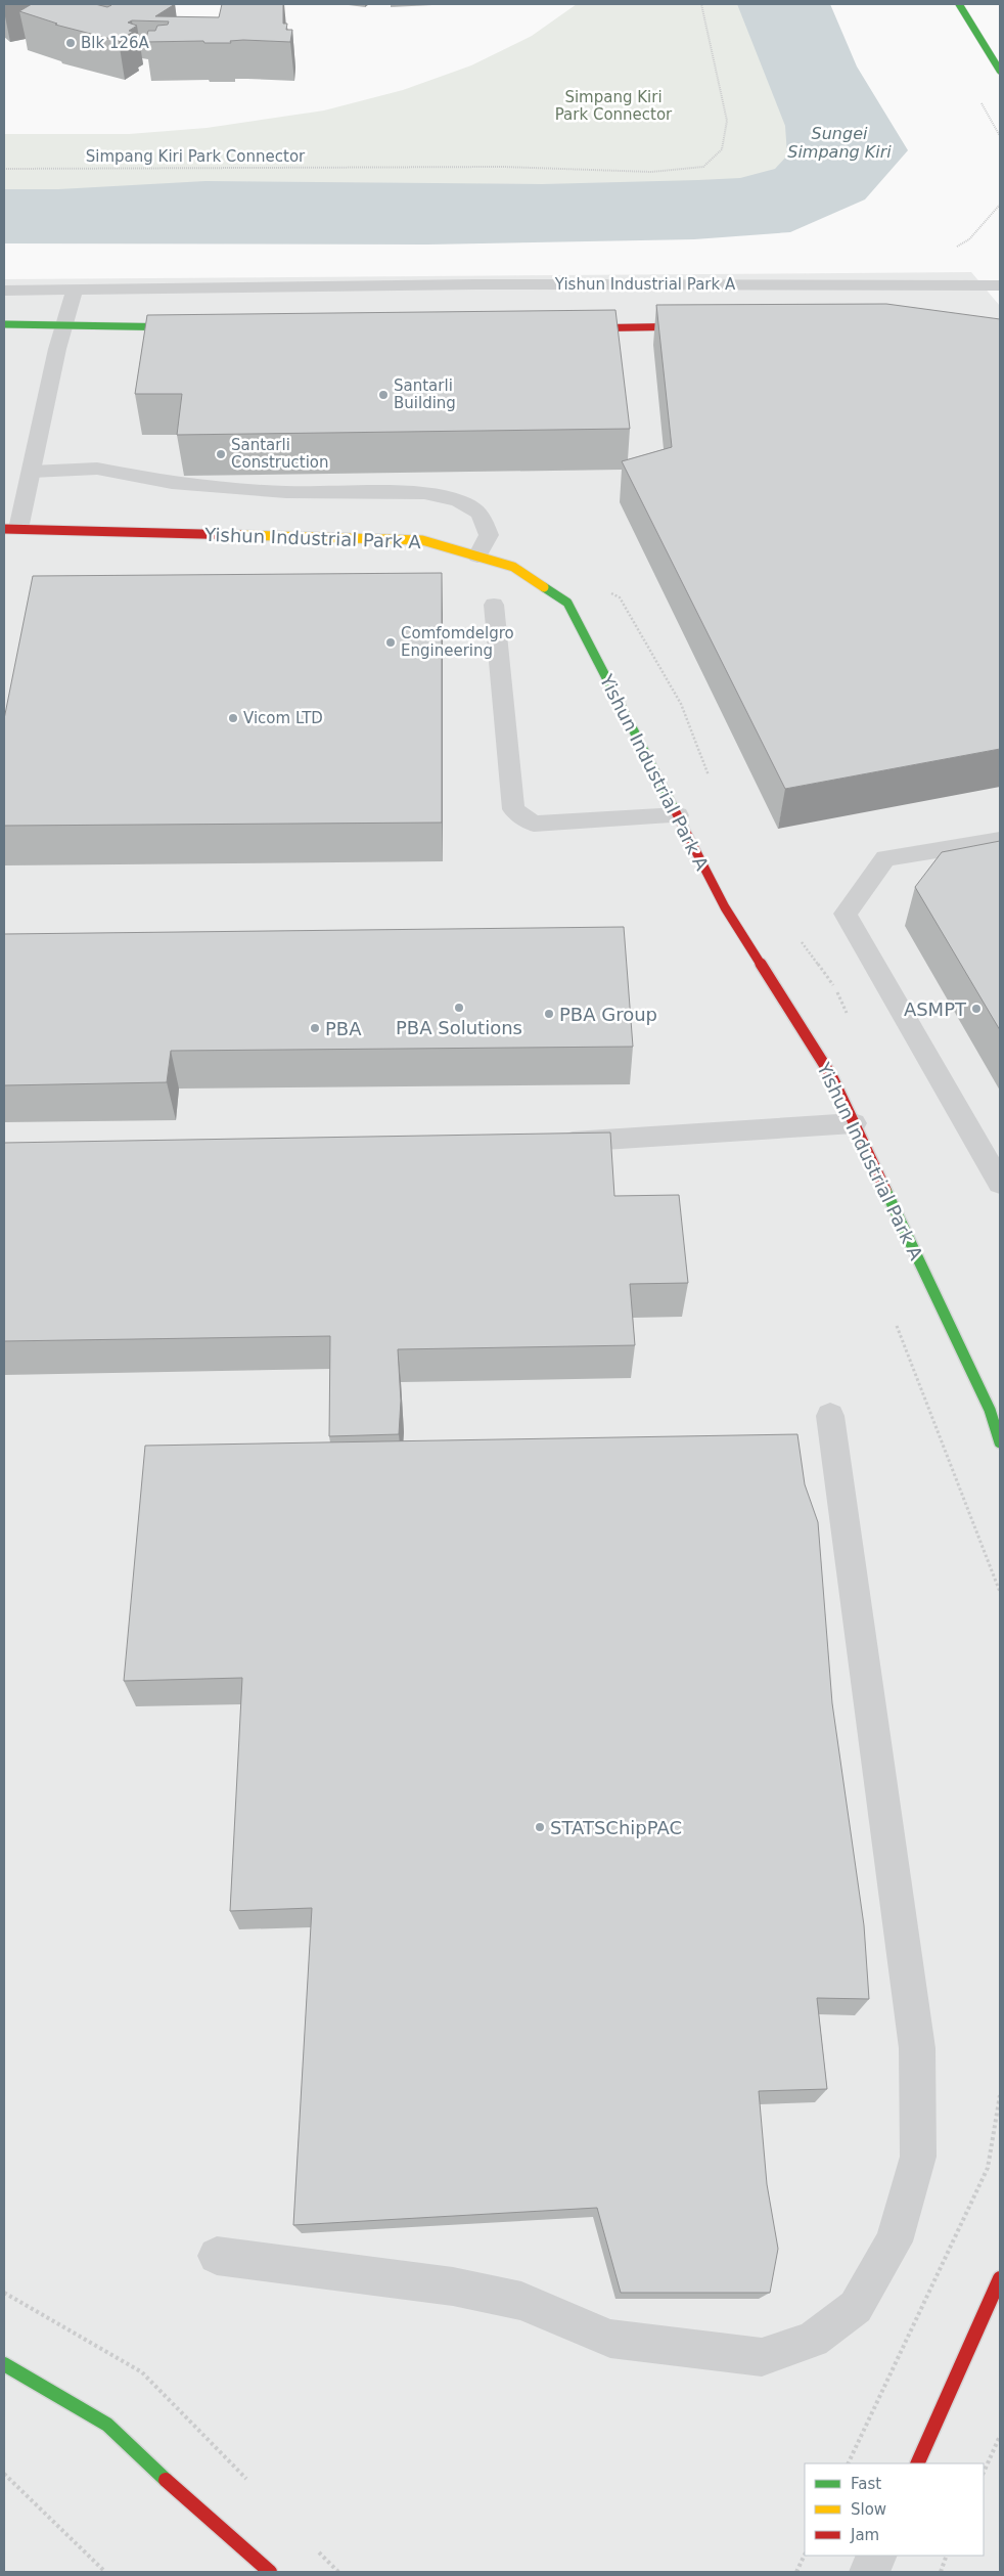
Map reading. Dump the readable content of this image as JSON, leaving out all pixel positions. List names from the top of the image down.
{
  "streets": {
    "street": ["Yishun Industrial Park A"],
    "path": ["Simpang Kiri Park Connector"]
  },
  "water": ["Sungei Simpang Kiri"],
  "parks": ["Simpang Kiri Park Connector"],
  "places": [
    "Blk 126A",
    "Santarli Building",
    "Santarli Construction",
    "Comfomdelgro Engineering",
    "Vicom LTD",
    "PBA Solutions",
    "ASMPT",
    "PBA Group",
    "PBA",
    "STATSChipPAC"
  ],
  "legend": ["Fast", "Slow", "Jam"]
}
